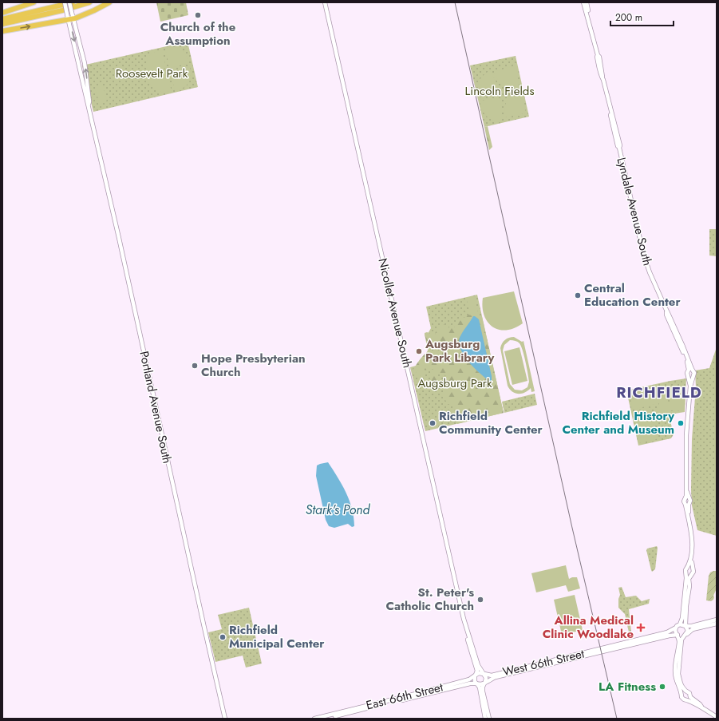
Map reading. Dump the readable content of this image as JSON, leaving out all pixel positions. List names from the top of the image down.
{
  "streets": {
    "main road": [
      "Lyndale Avenue South",
      "Nicollet Avenue South",
      "Portland Avenue South",
      "West 66th Street",
      "East 66th Street"
    ]
  },
  "crossings": [
    ["Lyndale Avenue South", "West 66th Street"],
    ["Nicollet Avenue South", "West 66th Street"],
    ["Nicollet Avenue South", "East 66th Street"],
    ["West 66th Street", "East 66th Street"]
  ],
  "districts": ["RICHFIELD"],
  "water": ["Stark's Pond"],
  "parks": ["Roosevelt Park", "Lincoln Fields", "Augsburg Park"],
  "places": {
    "other": [
      "Church of the Assumption",
      "Central Education Center",
      "Augsburg Park Library",
      "Hope Presbyterian Church",
      "Richfield Community Center",
      "Richfield History Center and Museum",
      "St. Peter's Catholic Church",
      "Richfield Municipal Center",
      "LA Fitness"
    ],
    "health": ["Allina Medical Clinic Woodlake"]
  },
  "scale_bar": "200 m"
}
